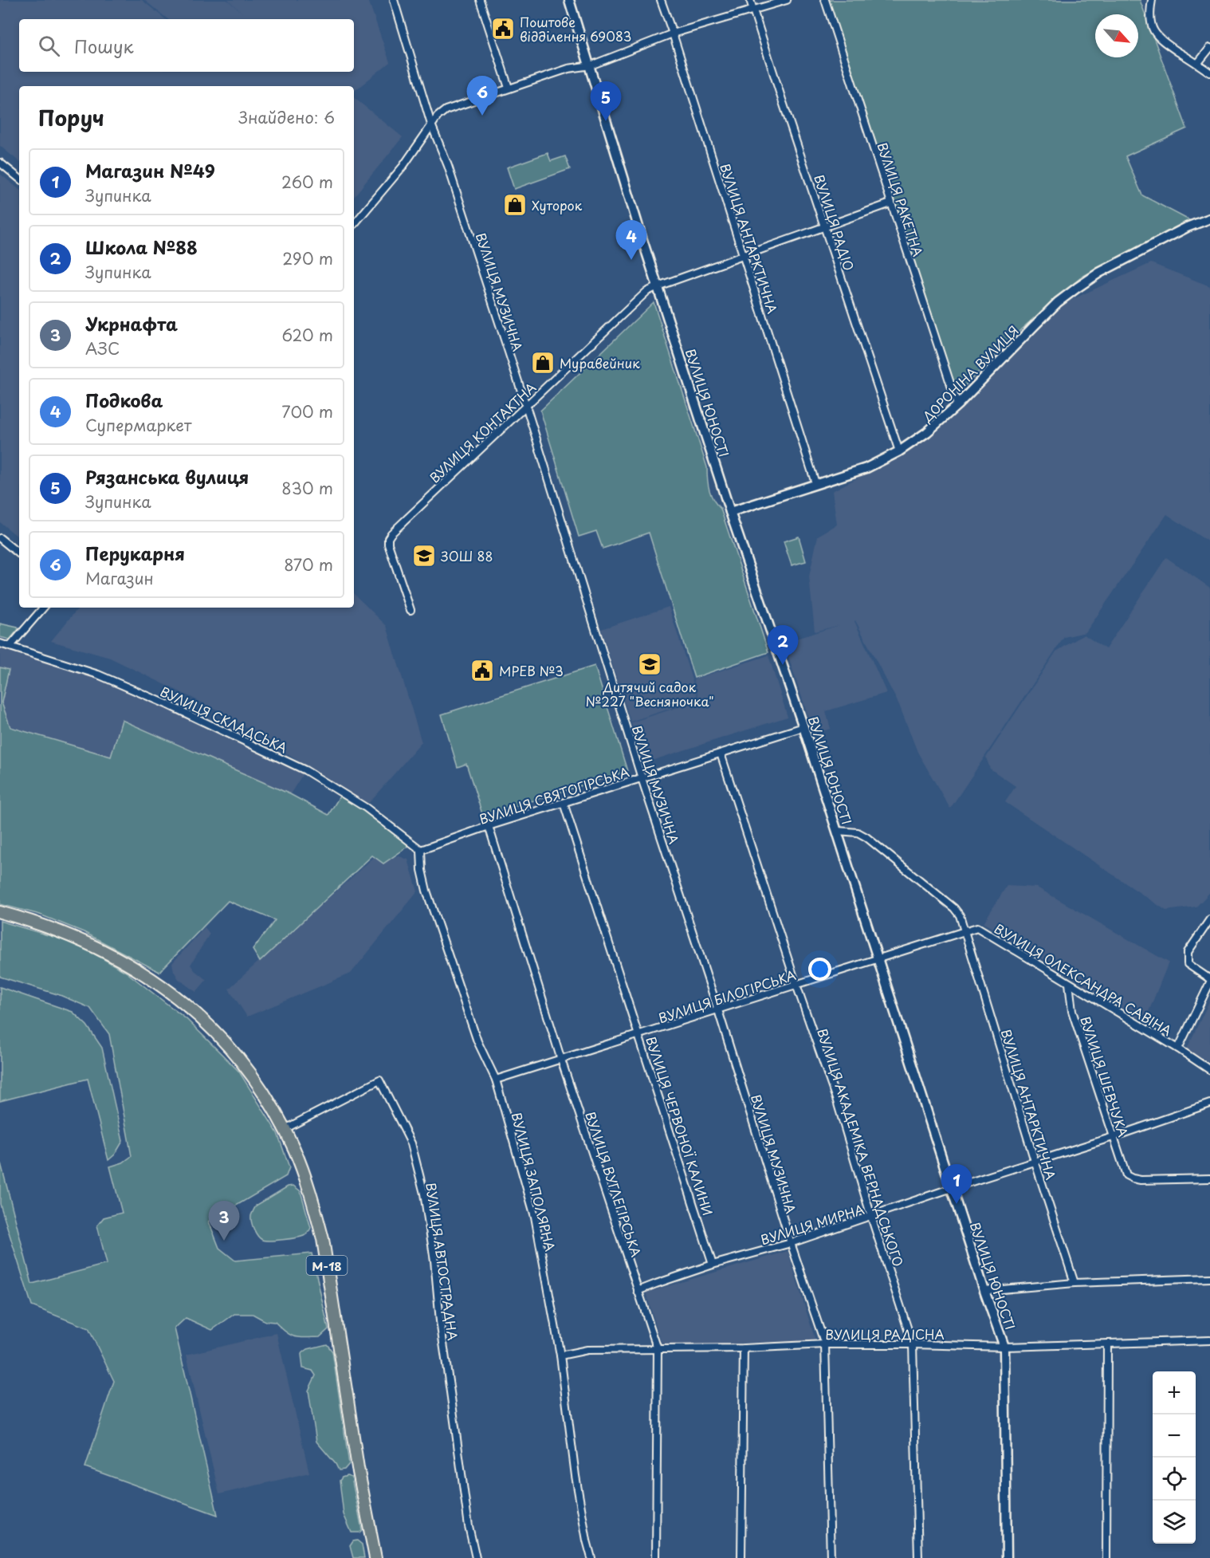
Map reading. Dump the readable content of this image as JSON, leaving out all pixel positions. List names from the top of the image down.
{
  "streets": {
    "highway": ["М-18"],
    "street": [
      "ВУЛИЦЯ РАКЕТНА",
      "ВУЛИЦЯ РАДІО",
      "ВУЛИЦЯ АНТАРКТИЧНА",
      "ВУЛИЦЯ МУЗИЧНА",
      "ДОРОНІНА ВУЛИЦЯ",
      "ВУЛИЦЯ ЮНОСТІ",
      "ВУЛИЦЯ КОНТАКТНА",
      "ВУЛИЦЯ СКЛАДСЬКА",
      "ВУЛИЦЯ СВЯТОГІРСЬКА",
      "ВУЛИЦЯ ОЛЕКСАНДРА САВІНА",
      "ВУЛИЦЯ БІЛОГІРСЬКА",
      "ВУЛИЦЯ ШЕВЧУКА",
      "ВУЛИЦЯ ЧЕРВОНОЇ КАЛИНИ",
      "ВУЛИЦЯ АКАДЕМІКА ВЕРНАДСЬКОГО",
      "ВУЛИЦЯ ЗАПОЛЯРНА",
      "ВУЛИЦЯ ВУГЛЕГІРСЬКА",
      "ВУЛИЦЯ МИРНА",
      "ВУЛИЦЯ АВТОСТРАДНА",
      "ВУЛИЦЯ РАДІСНА"
    ]
  },
  "crossings": [
    ["ВУЛИЦЯ РАКЕТНА", "ДОРОНІНА ВУЛИЦЯ"],
    ["ВУЛИЦЯ РАКЕТНА", "ВУЛИЦЯ КОНТАКТНА"],
    ["ВУЛИЦЯ РАДІО", "ДОРОНІНА ВУЛИЦЯ"],
    ["ВУЛИЦЯ РАДІО", "ВУЛИЦЯ КОНТАКТНА"],
    ["ВУЛИЦЯ АНТАРКТИЧНА", "ДОРОНІНА ВУЛИЦЯ"],
    ["ВУЛИЦЯ АНТАРКТИЧНА", "ВУЛИЦЯ КОНТАКТНА"],
    ["ВУЛИЦЯ АНТАРКТИЧНА", "ВУЛИЦЯ ОЛЕКСАНДРА САВІНА"],
    ["ВУЛИЦЯ АНТАРКТИЧНА", "ВУЛИЦЯ БІЛОГІРСЬКА"],
    ["ВУЛИЦЯ АНТАРКТИЧНА", "ВУЛИЦЯ МИРНА"],
    ["ВУЛИЦЯ МУЗИЧНА", "ВУЛИЦЯ КОНТАКТНА"],
    ["ВУЛИЦЯ МУЗИЧНА", "ВУЛИЦЯ СВЯТОГІРСЬКА"],
    ["ВУЛИЦЯ МУЗИЧНА", "ВУЛИЦЯ БІЛОГІРСЬКА"],
    ["ВУЛИЦЯ МУЗИЧНА", "ВУЛИЦЯ МИРНА"],
    ["ВУЛИЦЯ МУЗИЧНА", "ВУЛИЦЯ РАДІСНА"],
    ["ДОРОНІНА ВУЛИЦЯ", "ВУЛИЦЯ ЮНОСТІ"],
    ["ВУЛИЦЯ ЮНОСТІ", "ВУЛИЦЯ КОНТАКТНА"],
    ["ВУЛИЦЯ ЮНОСТІ", "ВУЛИЦЯ СВЯТОГІРСЬКА"],
    ["ВУЛИЦЯ ЮНОСТІ", "ВУЛИЦЯ БІЛОГІРСЬКА"],
    ["ВУЛИЦЯ ЮНОСТІ", "ВУЛИЦЯ МИРНА"],
    ["ВУЛИЦЯ ЮНОСТІ", "ВУЛИЦЯ РАДІСНА"],
    ["ВУЛИЦЯ СКЛАДСЬКА", "ВУЛИЦЯ СВЯТОГІРСЬКА"],
    ["ВУЛИЦЯ СКЛАДСЬКА", "ВУЛИЦЯ ЗАПОЛЯРНА"],
    ["ВУЛИЦЯ СВЯТОГІРСЬКА", "ВУЛИЦЯ ЧЕРВОНОЇ КАЛИНИ"],
    ["ВУЛИЦЯ СВЯТОГІРСЬКА", "ВУЛИЦЯ АКАДЕМІКА ВЕРНАДСЬКОГО"],
    ["ВУЛИЦЯ СВЯТОГІРСЬКА", "ВУЛИЦЯ ЗАПОЛЯРНА"],
    ["ВУЛИЦЯ СВЯТОГІРСЬКА", "ВУЛИЦЯ ВУГЛЕГІРСЬКА"],
    ["ВУЛИЦЯ ОЛЕКСАНДРА САВІНА", "ВУЛИЦЯ БІЛОГІРСЬКА"],
    ["ВУЛИЦЯ ОЛЕКСАНДРА САВІНА", "ВУЛИЦЯ ШЕВЧУКА"],
    ["ВУЛИЦЯ БІЛОГІРСЬКА", "ВУЛИЦЯ ЧЕРВОНОЇ КАЛИНИ"],
    ["ВУЛИЦЯ БІЛОГІРСЬКА", "ВУЛИЦЯ АКАДЕМІКА ВЕРНАДСЬКОГО"],
    ["ВУЛИЦЯ БІЛОГІРСЬКА", "ВУЛИЦЯ ЗАПОЛЯРНА"],
    ["ВУЛИЦЯ БІЛОГІРСЬКА", "ВУЛИЦЯ ВУГЛЕГІРСЬКА"],
    ["ВУЛИЦЯ ШЕВЧУКА", "ВУЛИЦЯ МИРНА"],
    ["ВУЛИЦЯ ЧЕРВОНОЇ КАЛИНИ", "ВУЛИЦЯ МИРНА"],
    ["ВУЛИЦЯ АКАДЕМІКА ВЕРНАДСЬКОГО", "ВУЛИЦЯ МИРНА"],
    ["ВУЛИЦЯ АКАДЕМІКА ВЕРНАДСЬКОГО", "ВУЛИЦЯ РАДІСНА"],
    ["ВУЛИЦЯ ЗАПОЛЯРНА", "ВУЛИЦЯ РАДІСНА"],
    ["ВУЛИЦЯ ВУГЛЕГІРСЬКА", "ВУЛИЦЯ МИРНА"],
    ["ВУЛИЦЯ ВУГЛЕГІРСЬКА", "ВУЛИЦЯ РАДІСНА"],
    ["ВУЛИЦЯ АВТОСТРАДНА", "М-18"]
  ],
  "places": {
    "public building": ["Поштове відділення 69083", "МРЕВ №3"],
    "shop": ["Хуторок", "Муравейник"],
    "school or university": ["ЗОШ 88", "Дитячий садок №227 \"Весняночка\""]
  },
  "north": "bottom right",
  "page": {
    "search": "Пошук",
    "pins": [
      "6",
      "5",
      "4",
      "2",
      "1",
      "3"
    ],
    "heading": ["Поруч", "Знайдено: 6"],
    "list": [
      {
        "mark": "1",
        "name": "Магазин №49",
        "note": "Зупинка",
        "value": "260 m"
      },
      {
        "mark": "2",
        "name": "Школа №88",
        "note": "Зупинка",
        "value": "290 m"
      },
      {
        "mark": "3",
        "name": "Укрнафта",
        "note": "АЗС",
        "value": "620 m"
      },
      {
        "mark": "4",
        "name": "Подкова",
        "note": "Супермаркет",
        "value": "700 m"
      },
      {
        "mark": "5",
        "name": "Рязанська вулиця",
        "note": "Зупинка",
        "value": "830 m"
      },
      {
        "mark": "6",
        "name": "Перукарня",
        "note": "Магазин",
        "value": "870 m"
      }
    ],
    "map_buttons": ["+", "−"]
  }
}
